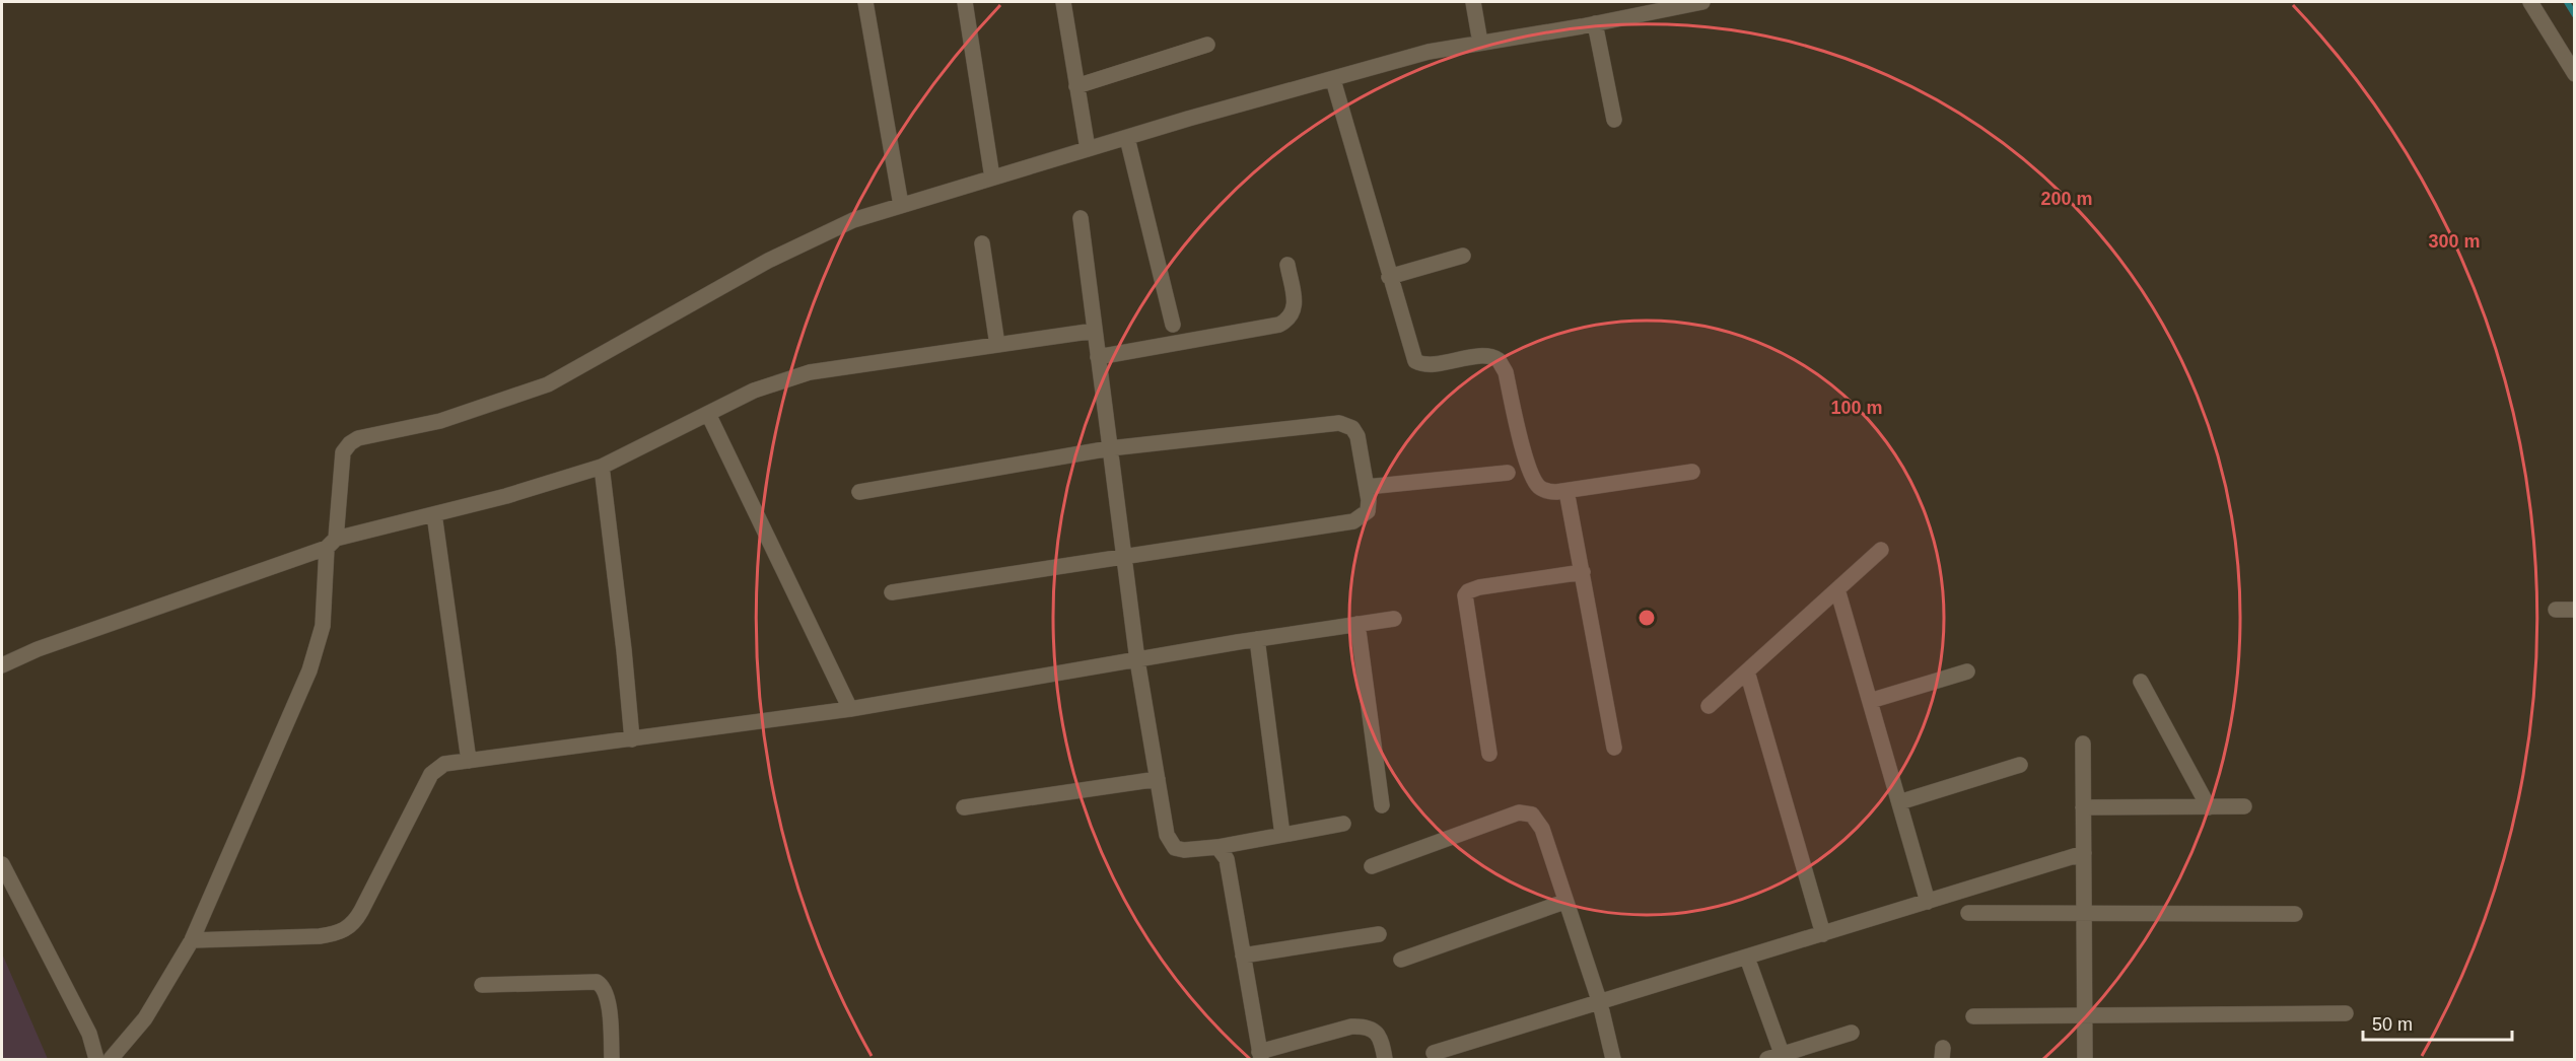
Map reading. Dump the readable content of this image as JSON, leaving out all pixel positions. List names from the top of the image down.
{
  "scale_bar": "50 m",
  "rings": ["200 m", "300 m", "100 m"]
}
